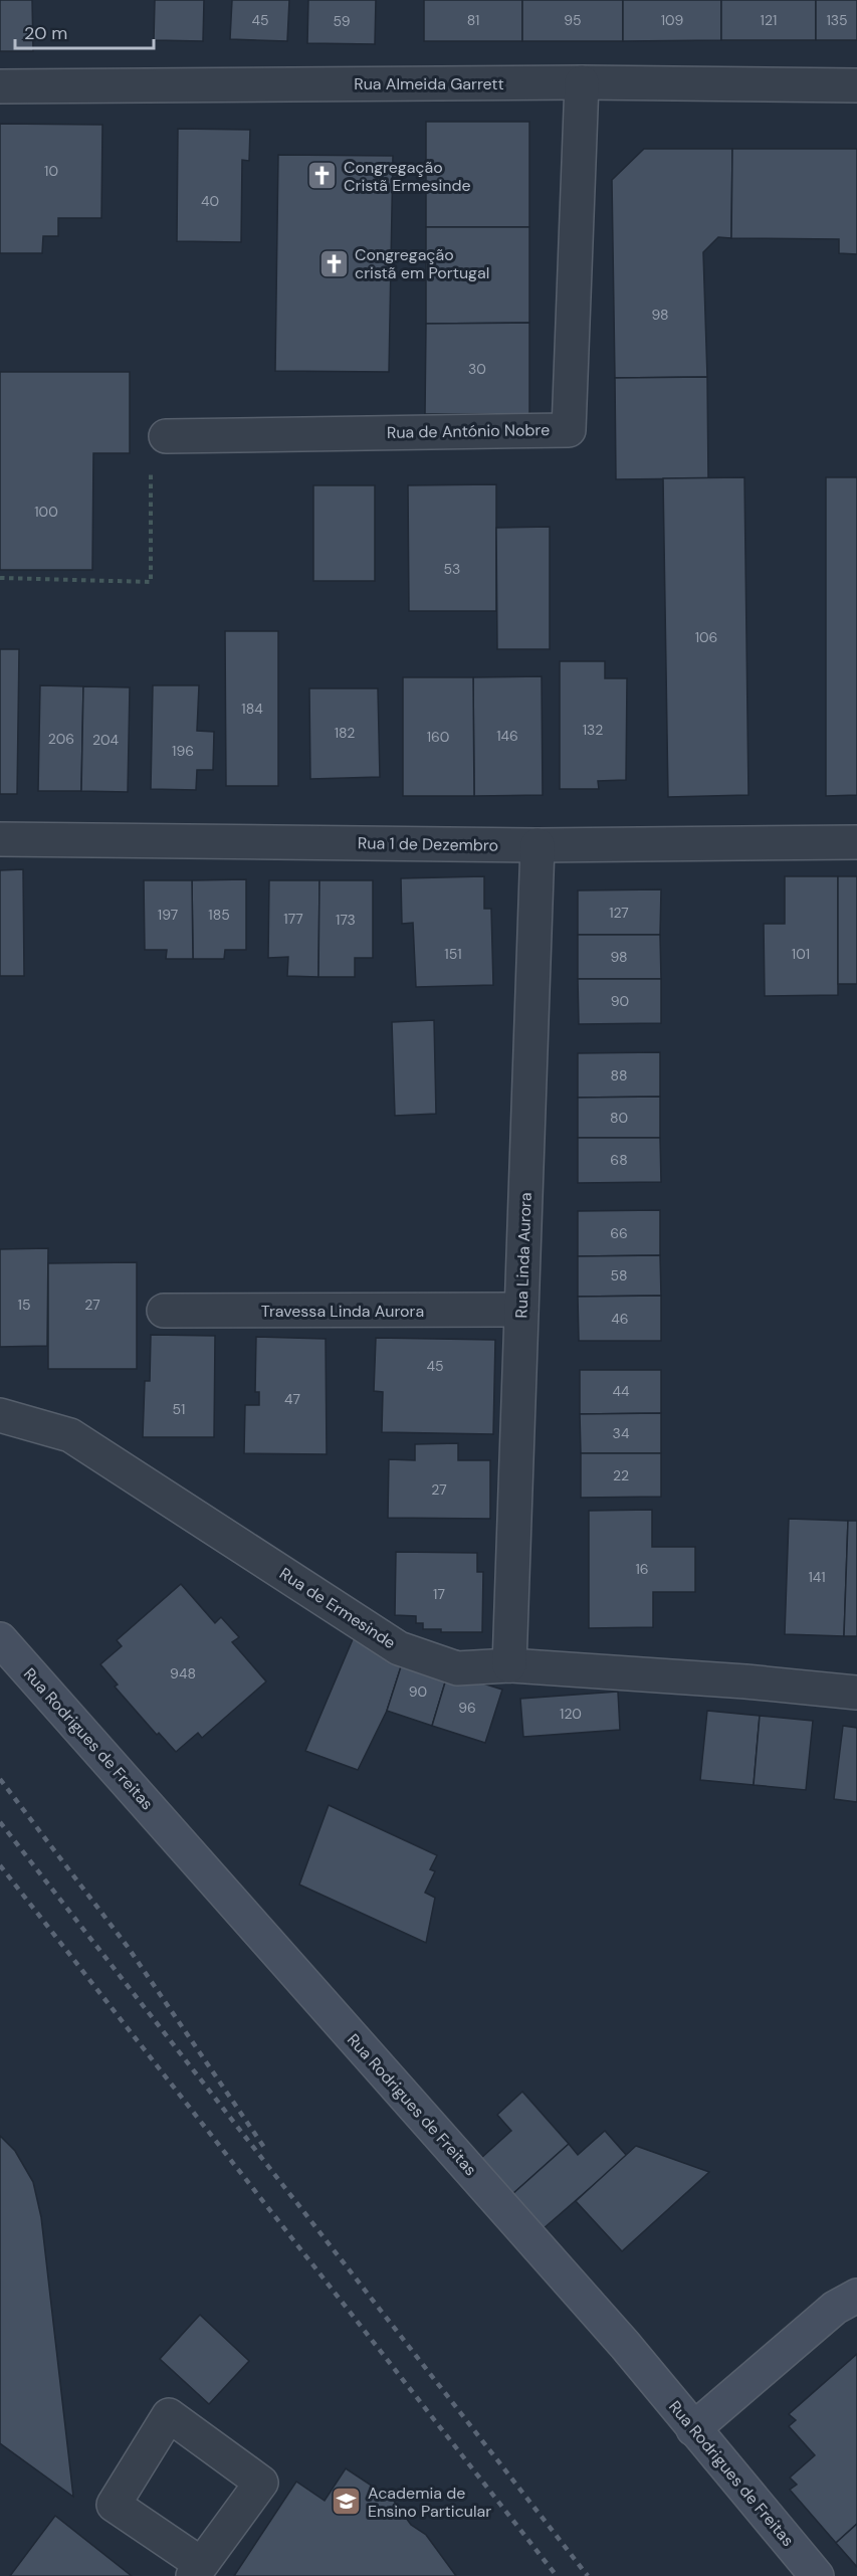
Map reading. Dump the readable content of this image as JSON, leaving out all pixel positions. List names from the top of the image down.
{
  "streets": {
    "main road": ["Rua Rodrigues de Freitas"],
    "street": [
      "Rua Almeida Garrett",
      "Rua de António Nobre",
      "Rua 1 de Dezembro",
      "Rua Linda Aurora",
      "Travessa Linda Aurora",
      "Rua de Ermesinde"
    ]
  },
  "crossings": [
    ["Rua Almeida Garrett", "Rua de António Nobre"],
    ["Rua 1 de Dezembro", "Rua Linda Aurora"],
    ["Rua Linda Aurora", "Travessa Linda Aurora"],
    ["Rua Linda Aurora", "Rua de Ermesinde"]
  ],
  "places": {
    "church": ["Congregação Cristã Ermesinde", "Congregação cristã em Portugal"],
    "school or university": ["Academia de Ensino Particular"]
  },
  "house_numbers": [
    "45",
    "81",
    "95",
    "109",
    "121",
    "135",
    "59",
    "10",
    "40",
    "98",
    "30",
    "100",
    "53",
    "106",
    "184",
    "132",
    "182",
    "146",
    "160",
    "206",
    "204",
    "196",
    "127",
    "197",
    "185",
    "177",
    "173",
    "151",
    "101",
    "98",
    "90",
    "88",
    "80",
    "68",
    "66",
    "58",
    "15",
    "27",
    "46",
    "45",
    "44",
    "47",
    "51",
    "34",
    "22",
    "27",
    "16",
    "141",
    "17",
    "948",
    "90",
    "96",
    "120"
  ],
  "scale_bar": "20 m"
}
